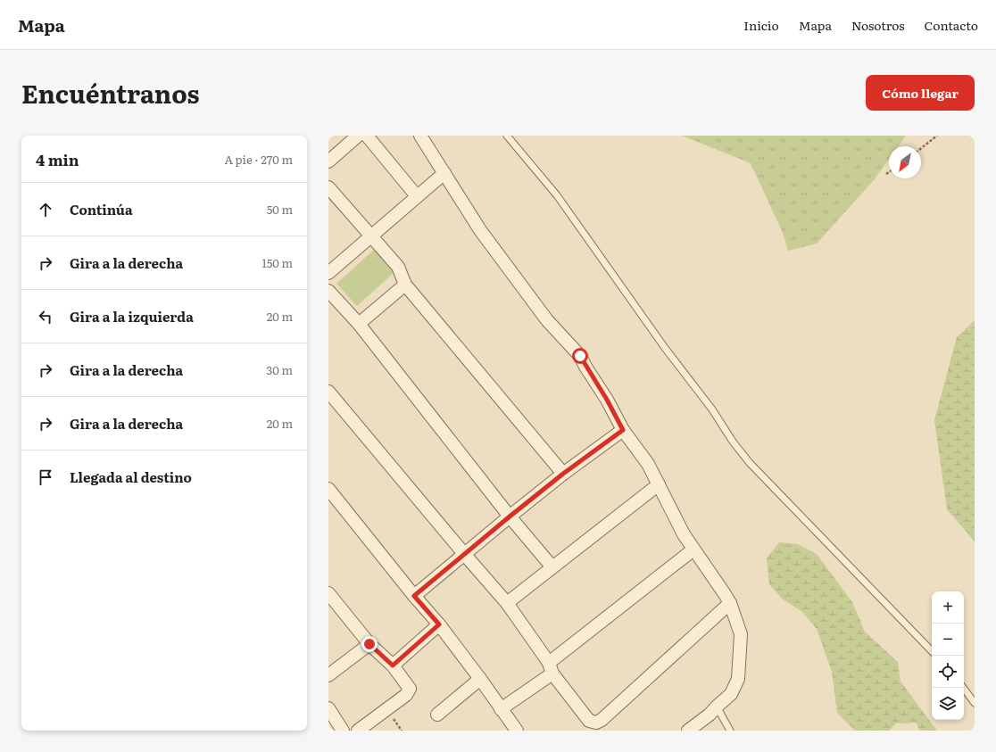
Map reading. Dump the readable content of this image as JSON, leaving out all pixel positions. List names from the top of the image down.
{
  "north": "bottom left",
  "page": {
    "header": "Mapa",
    "nav": [
      "Inicio",
      "Mapa",
      "Nosotros",
      "Contacto"
    ],
    "title": "Encuéntranos",
    "buttons": "Cómo llegar",
    "heading": ["4 min", "A pie · 270 m"],
    "list": [
      ["Continúa", "50 m"],
      ["Gira a la derecha", "150 m"],
      ["Gira a la izquierda", "20 m"],
      ["Gira a la derecha", "30 m"],
      ["Gira a la derecha", "20 m"],
      "Llegada al destino"
    ],
    "map_buttons": ["+", "−"]
  }
}
